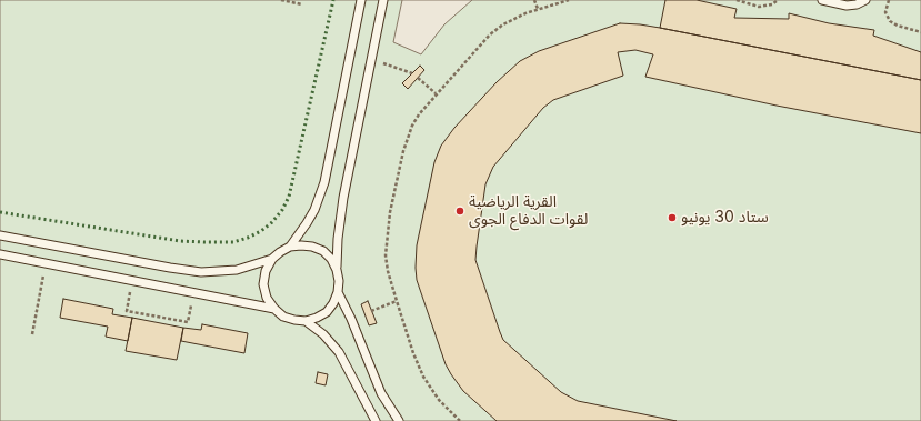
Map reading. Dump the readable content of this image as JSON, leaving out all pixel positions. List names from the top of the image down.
{
  "places": ["القرية الرياضية لقوات الدفاع الجوى", "ستاد 30 يونيو"]
}
